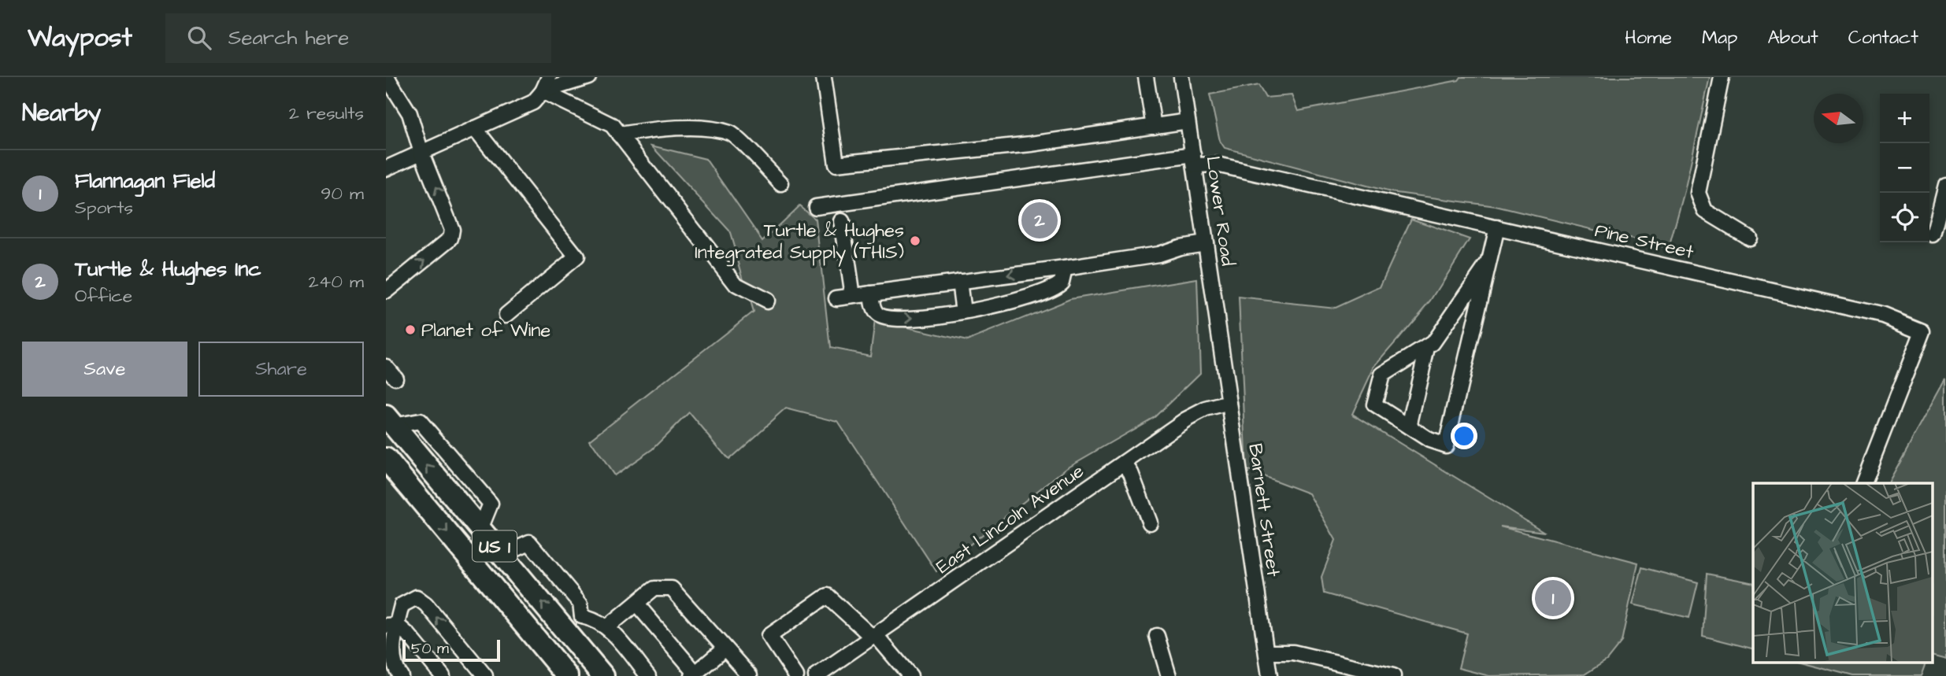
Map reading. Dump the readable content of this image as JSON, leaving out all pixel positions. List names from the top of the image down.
{
  "streets": {
    "highway": ["US 1"],
    "street": [
      "Lower Road",
      "Pine Street",
      "Barnett Street",
      "East Lincoln Avenue"
    ]
  },
  "crossings": [
    ["Lower Road", "Pine Street"],
    ["Lower Road", "Barnett Street"],
    ["Barnett Street", "East Lincoln Avenue"]
  ],
  "places": ["Turtle & Hughes Integrated Supply (THIS)", "Planet of Wine"],
  "scale_bar": "50 m",
  "north": "left",
  "page": {
    "header": "Waypost",
    "search": "Search here",
    "nav": [
      "Home",
      "Map",
      "About",
      "Contact"
    ],
    "heading": ["Nearby", "2 results"],
    "map_buttons": ["+", "−"],
    "list": [
      {
        "mark": "1",
        "name": "Flannagan Field",
        "note": "Sports",
        "value": "90 m"
      },
      {
        "mark": "2",
        "name": "Turtle & Hughes Inc",
        "note": "Office",
        "value": "240 m"
      }
    ],
    "pins": ["2", "1"],
    "buttons": ["Save", "Share"],
    "scale": "50 m"
  }
}
